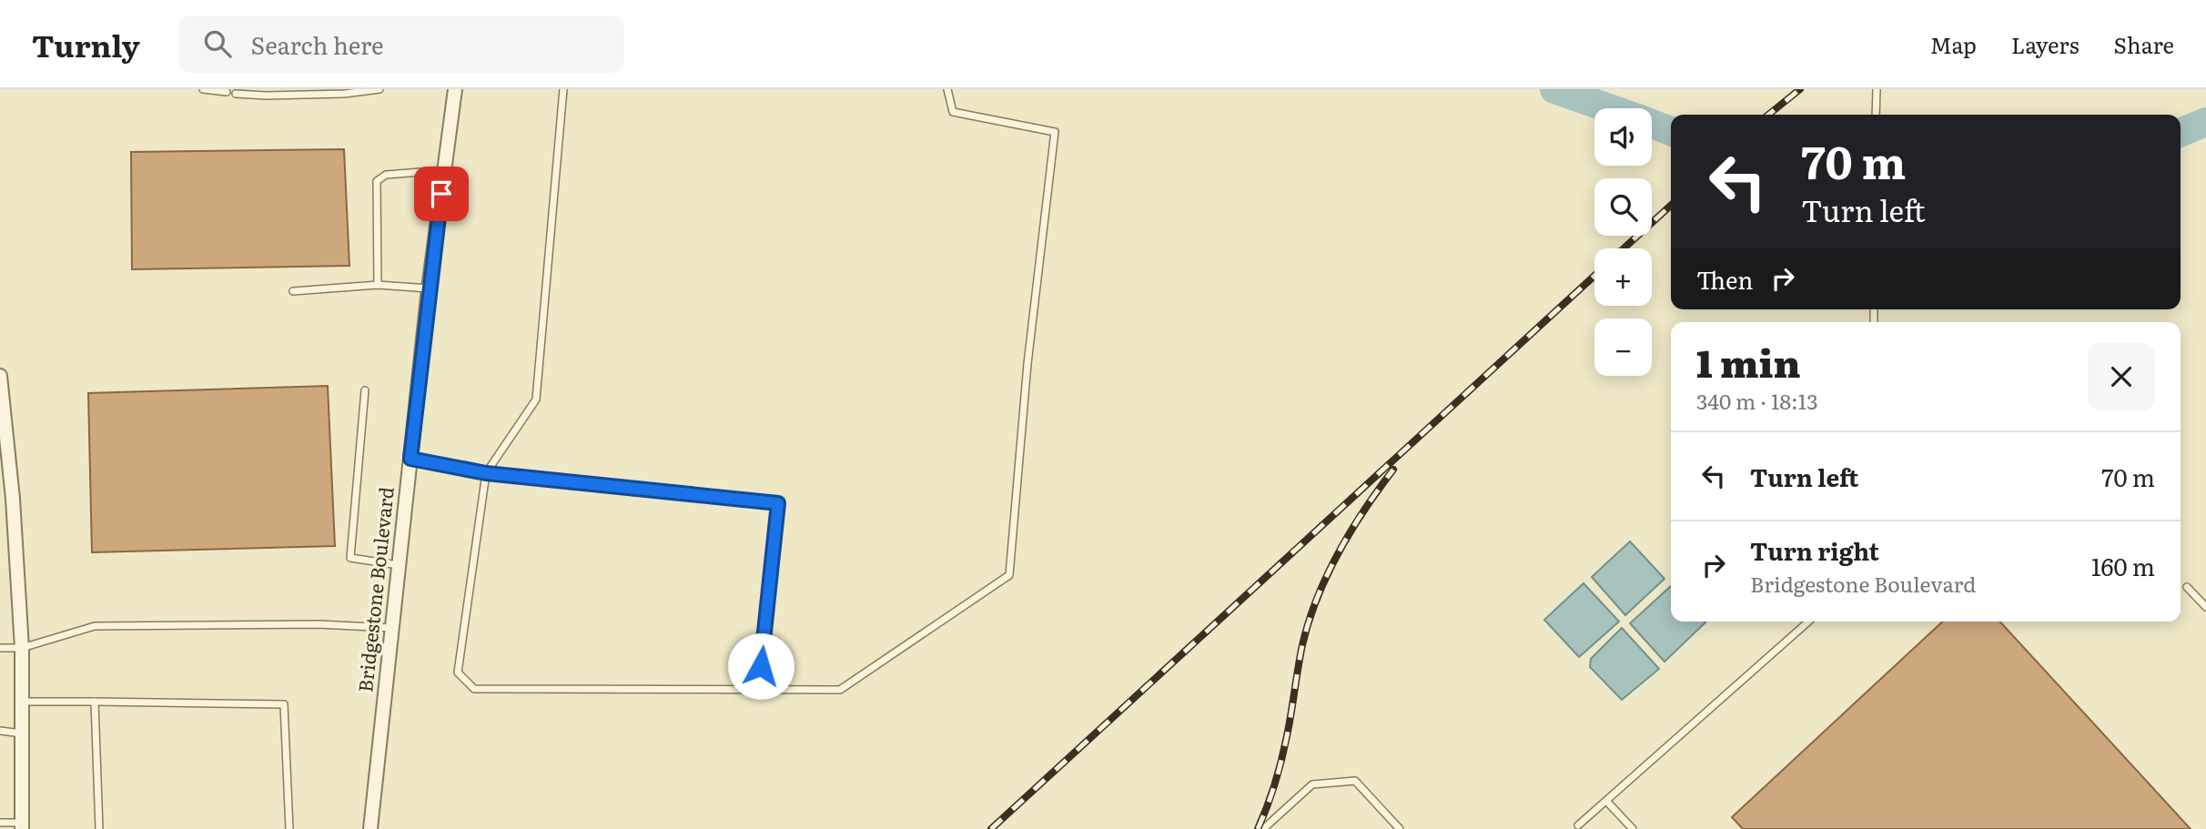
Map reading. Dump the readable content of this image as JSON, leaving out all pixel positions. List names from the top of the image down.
{
  "streets": {
    "street": ["Bridgestone Boulevard"]
  },
  "page": {
    "header": "Turnly",
    "search": "Search here",
    "nav": ["Map", "Layers", "Share"],
    "map_buttons": ["+", "−"],
    "turn": ["70 m", "Turn left"],
    "then": "Then",
    "heading": ["1 min", "340 m · 18:13"],
    "list": [
      {
        "name": "Turn left",
        "value": "70 m"
      },
      {
        "name": "Turn right",
        "note": "Bridgestone Boulevard",
        "value": "160 m"
      }
    ]
  }
}
